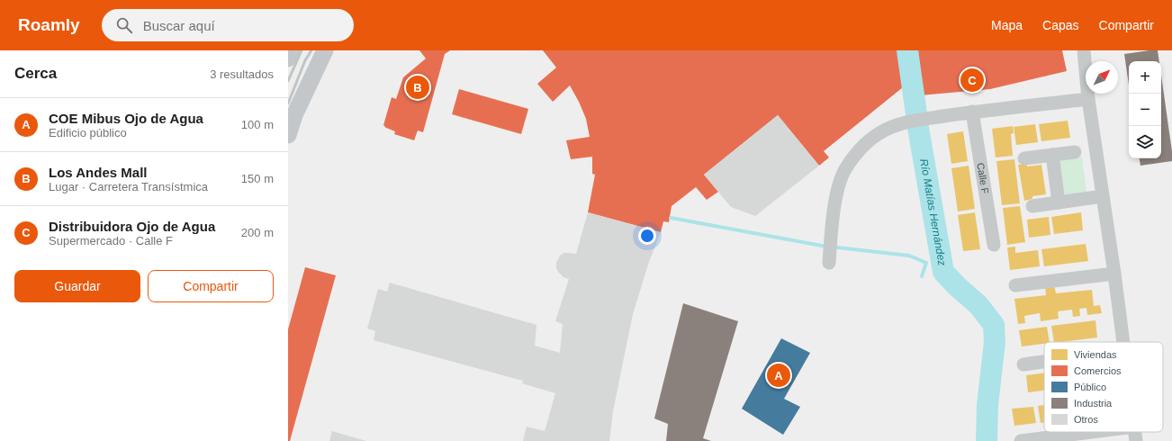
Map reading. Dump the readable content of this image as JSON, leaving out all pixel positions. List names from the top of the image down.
{
  "streets": {
    "street": ["Calle F"]
  },
  "water": ["Río Matías Hernández"],
  "legend": [
    "Viviendas",
    "Comercios",
    "Público",
    "Industria",
    "Otros"
  ],
  "north": "top right",
  "page": {
    "header": "Roamly",
    "search": "Buscar aquí",
    "nav": ["Mapa", "Capas", "Compartir"],
    "heading": ["Cerca", "3 resultados"],
    "map_buttons": ["+", "−"],
    "pins": ["C", "B", "A"],
    "list": [
      {
        "mark": "A",
        "name": "COE Mibus Ojo de Agua",
        "note": "Edificio público",
        "value": "100 m"
      },
      {
        "mark": "B",
        "name": "Los Andes Mall",
        "note": "Lugar · Carretera Transístmica",
        "value": "150 m"
      },
      {
        "mark": "C",
        "name": "Distribuidora Ojo de Agua",
        "note": "Supermercado · Calle F",
        "value": "200 m"
      }
    ],
    "buttons": ["Guardar", "Compartir"]
  }
}
